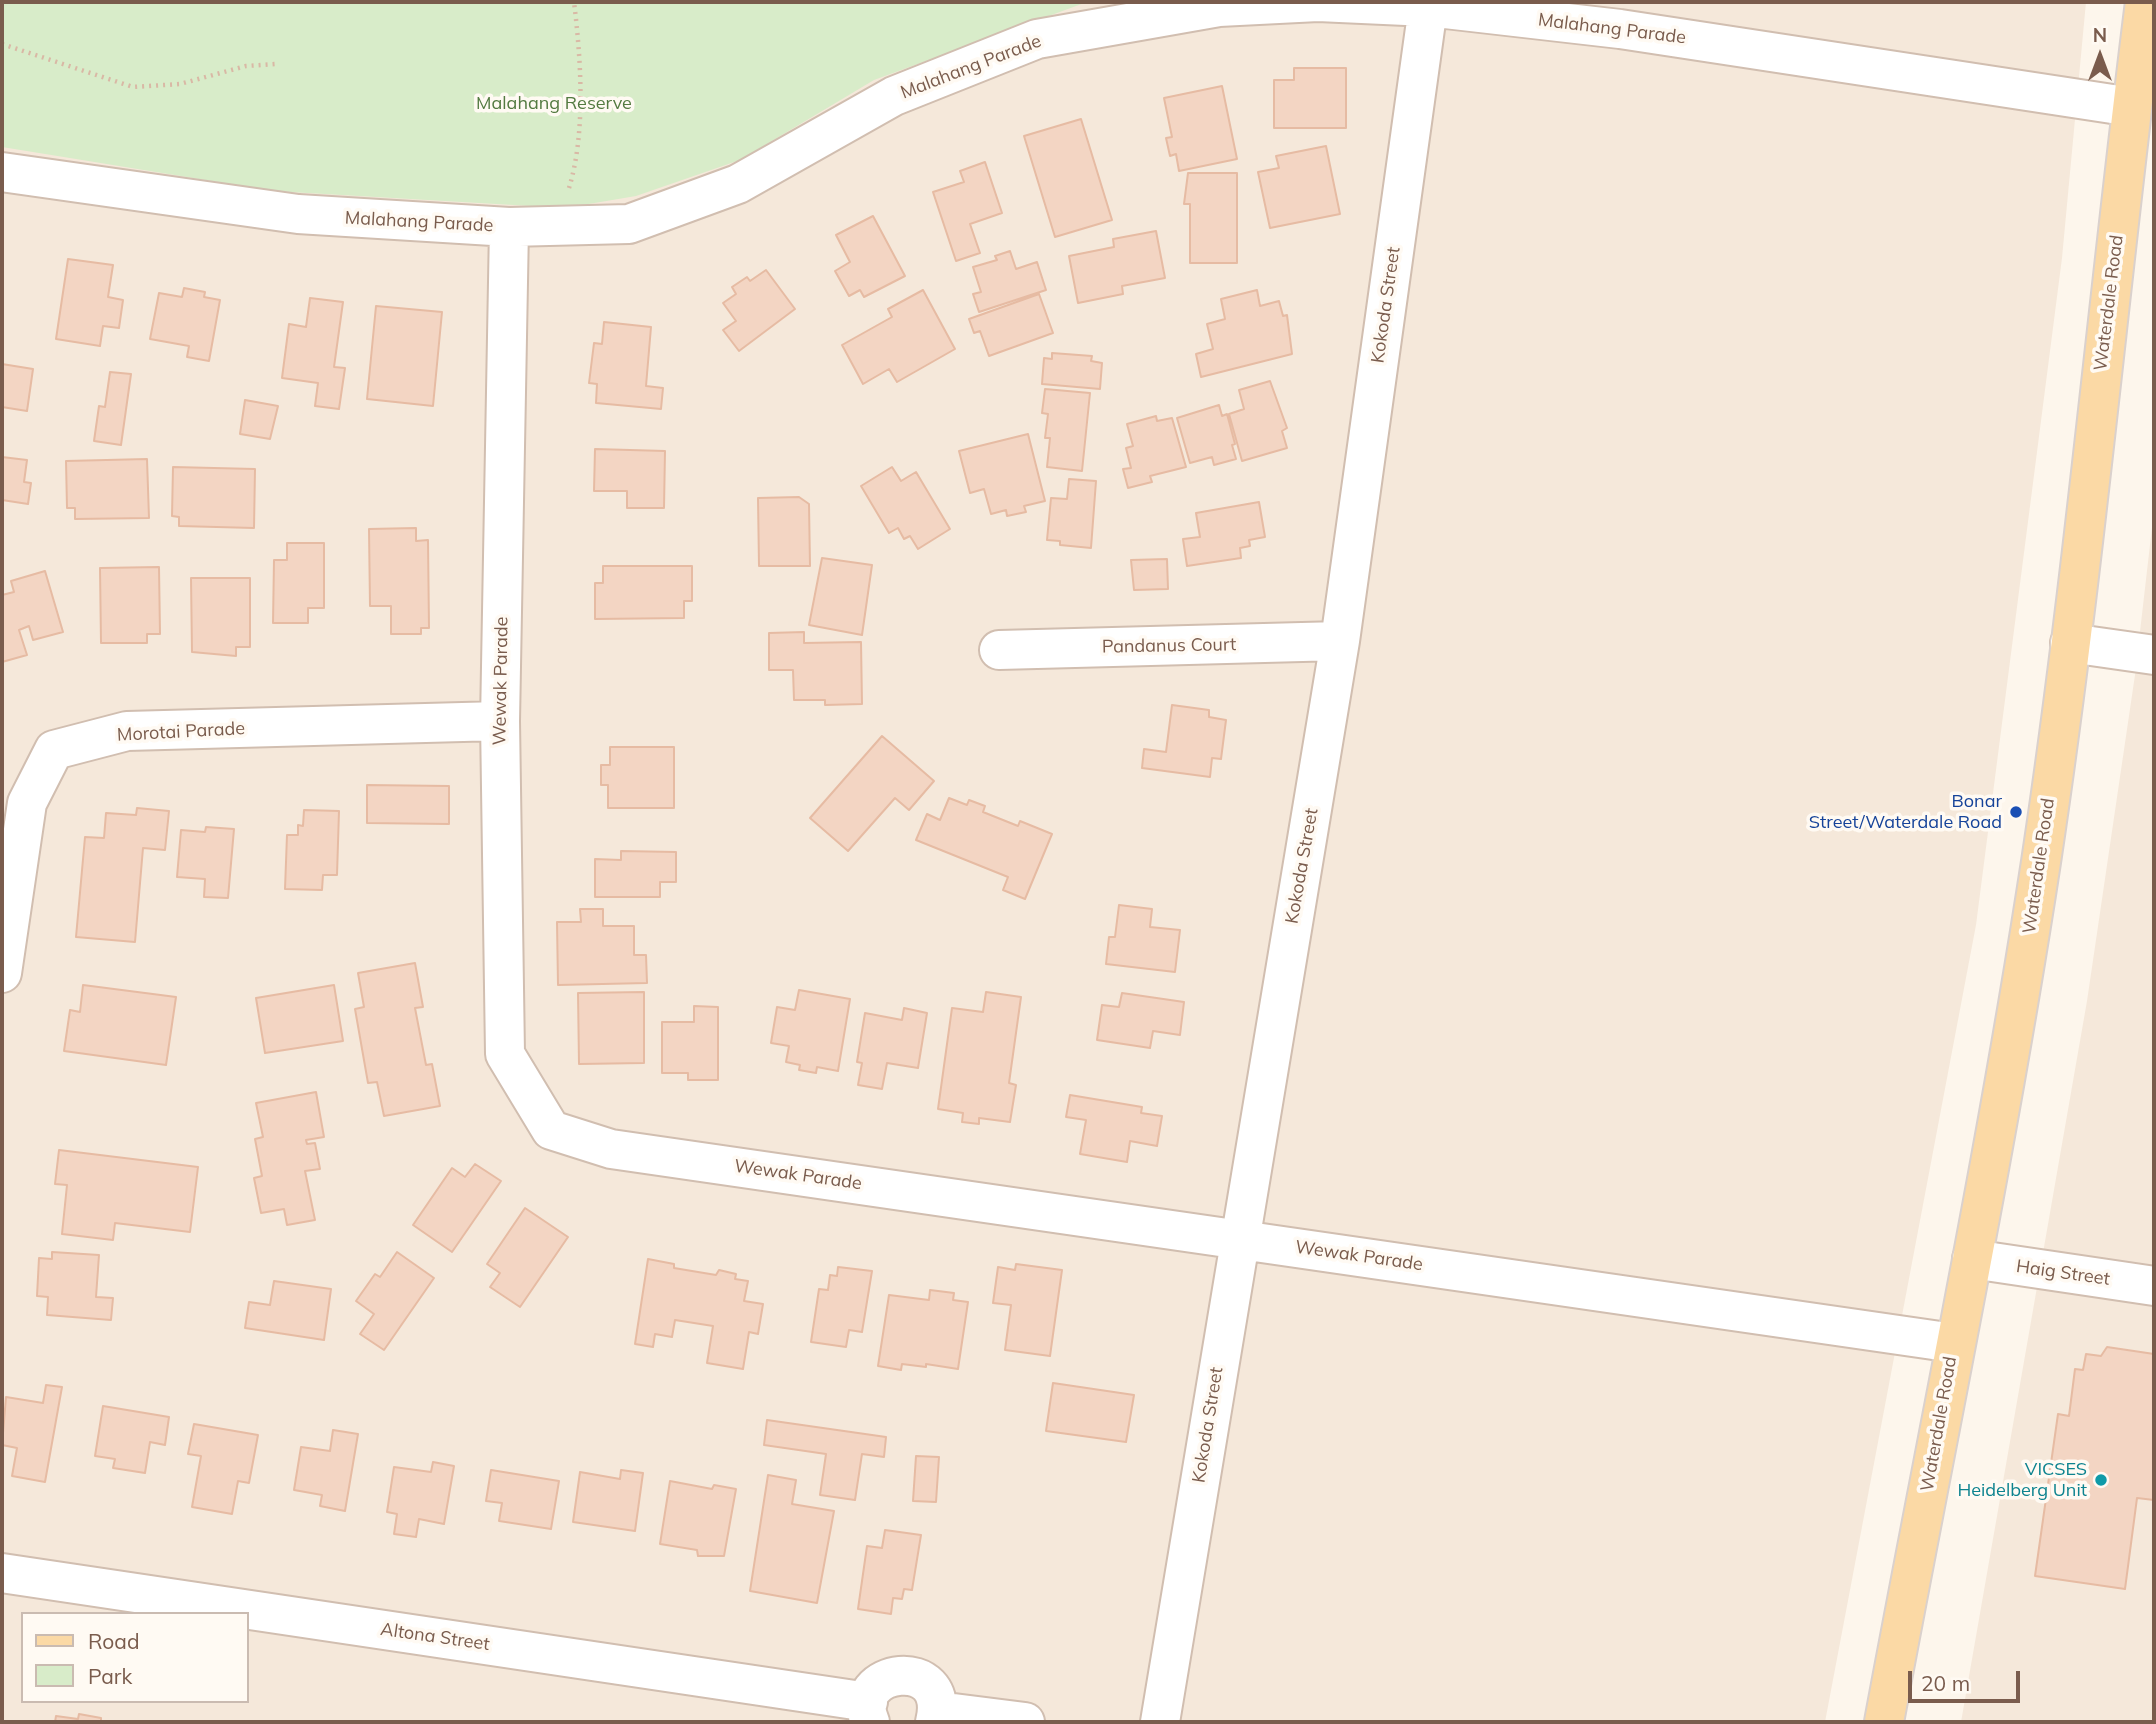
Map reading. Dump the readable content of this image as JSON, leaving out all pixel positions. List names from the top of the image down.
{
  "streets": {
    "main road": ["Waterdale Road"],
    "street": [
      "Malahang Parade",
      "Kokoda Street",
      "Pandanus Court",
      "Wewak Parade",
      "Morotai Parade",
      "Haig Street",
      "Altona Street"
    ]
  },
  "crossings": [
    ["Malahang Parade", "Waterdale Road"],
    ["Malahang Parade", "Kokoda Street"],
    ["Malahang Parade", "Wewak Parade"],
    ["Waterdale Road", "Wewak Parade"],
    ["Waterdale Road", "Haig Street"],
    ["Kokoda Street", "Pandanus Court"],
    ["Kokoda Street", "Wewak Parade"],
    ["Wewak Parade", "Morotai Parade"]
  ],
  "parks": ["Malahang Reserve"],
  "places": ["Bonar Street/Waterdale Road", "VICSES Heidelberg Unit"],
  "legend": ["Road", "Park"],
  "scale_bar": "20 m",
  "north": "top"
}
